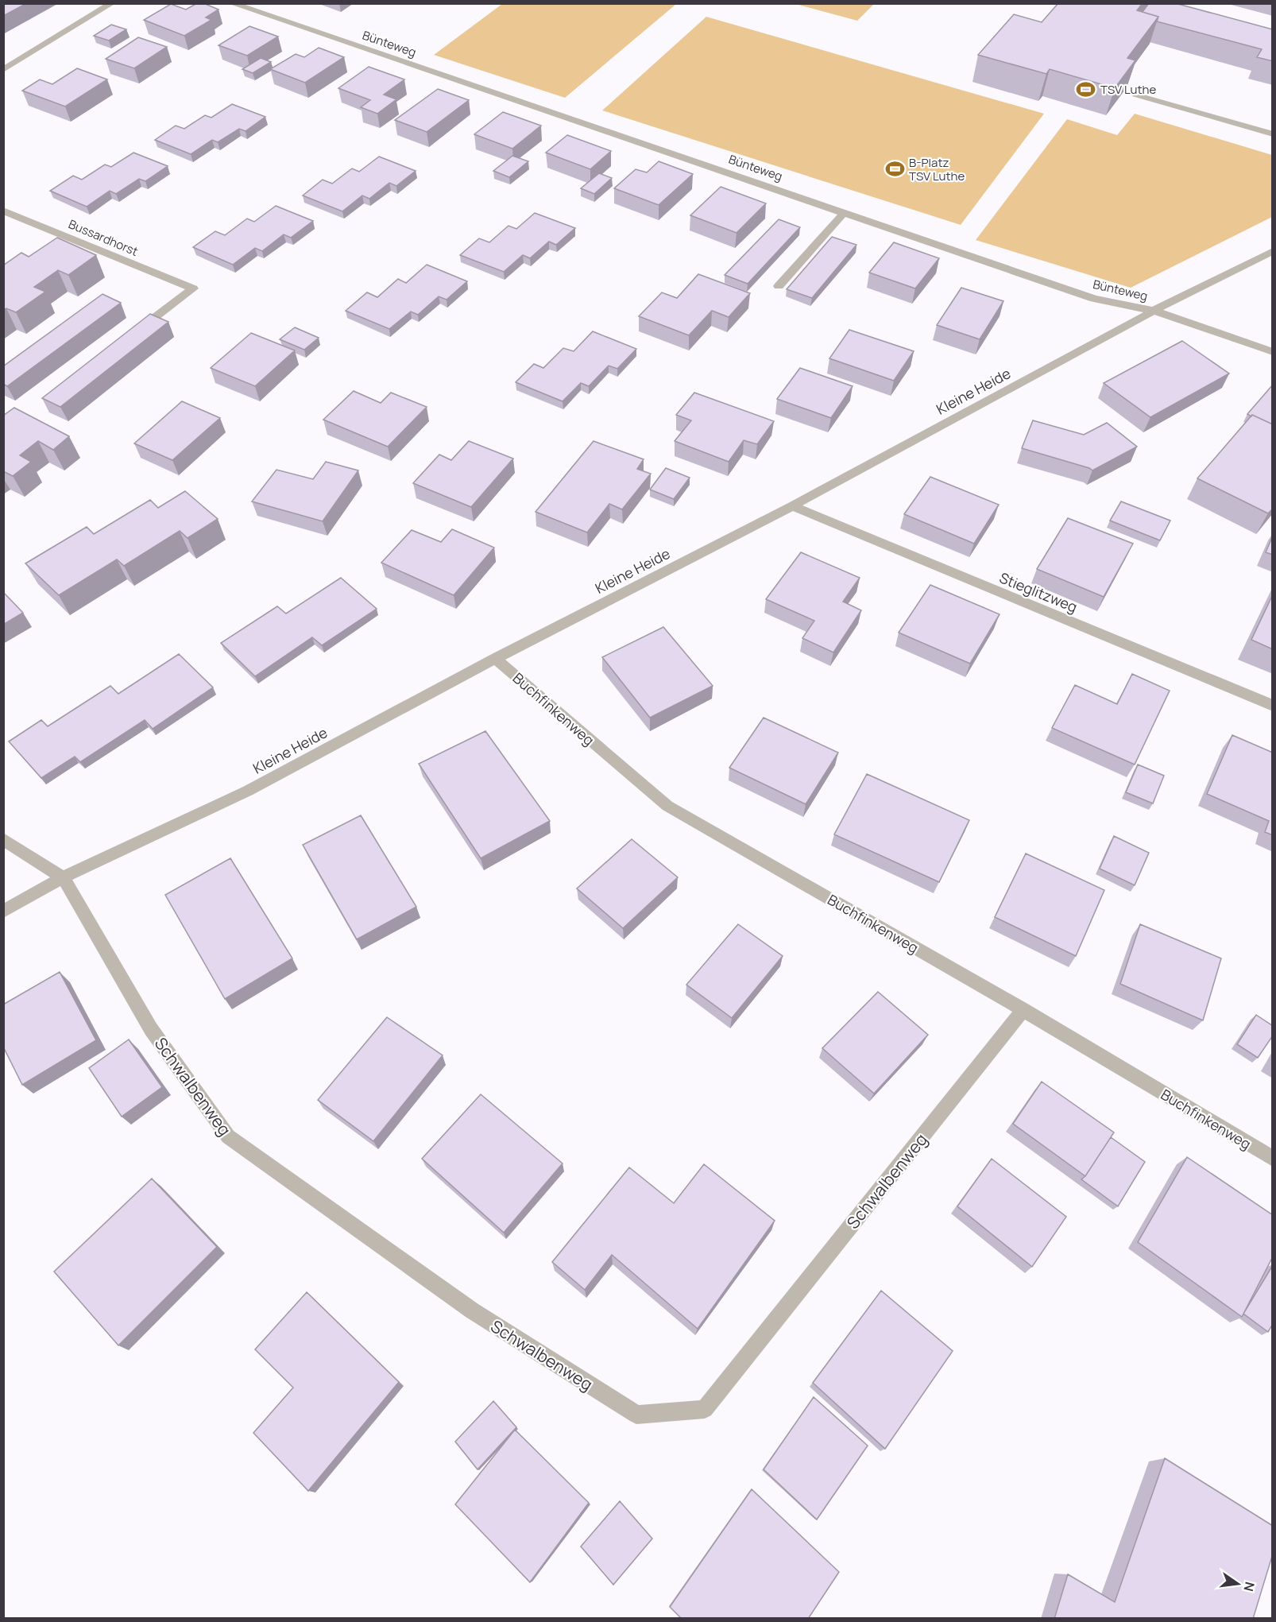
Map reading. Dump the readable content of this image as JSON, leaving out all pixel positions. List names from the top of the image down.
{
  "streets": {
    "street": [
      "Bünteweg",
      "Bussardhorst",
      "Kleine Heide",
      "Stieglitzweg",
      "Buchfinkenweg",
      "Schwalbenweg"
    ]
  },
  "crossings": [
    ["Bünteweg", "Kleine Heide"],
    ["Kleine Heide", "Stieglitzweg"],
    ["Kleine Heide", "Buchfinkenweg"],
    ["Kleine Heide", "Schwalbenweg"],
    ["Buchfinkenweg", "Schwalbenweg"]
  ],
  "places": {
    "sports": ["TSV Luthe", "B-Platz TSV Luthe"]
  },
  "north": "right"
}
